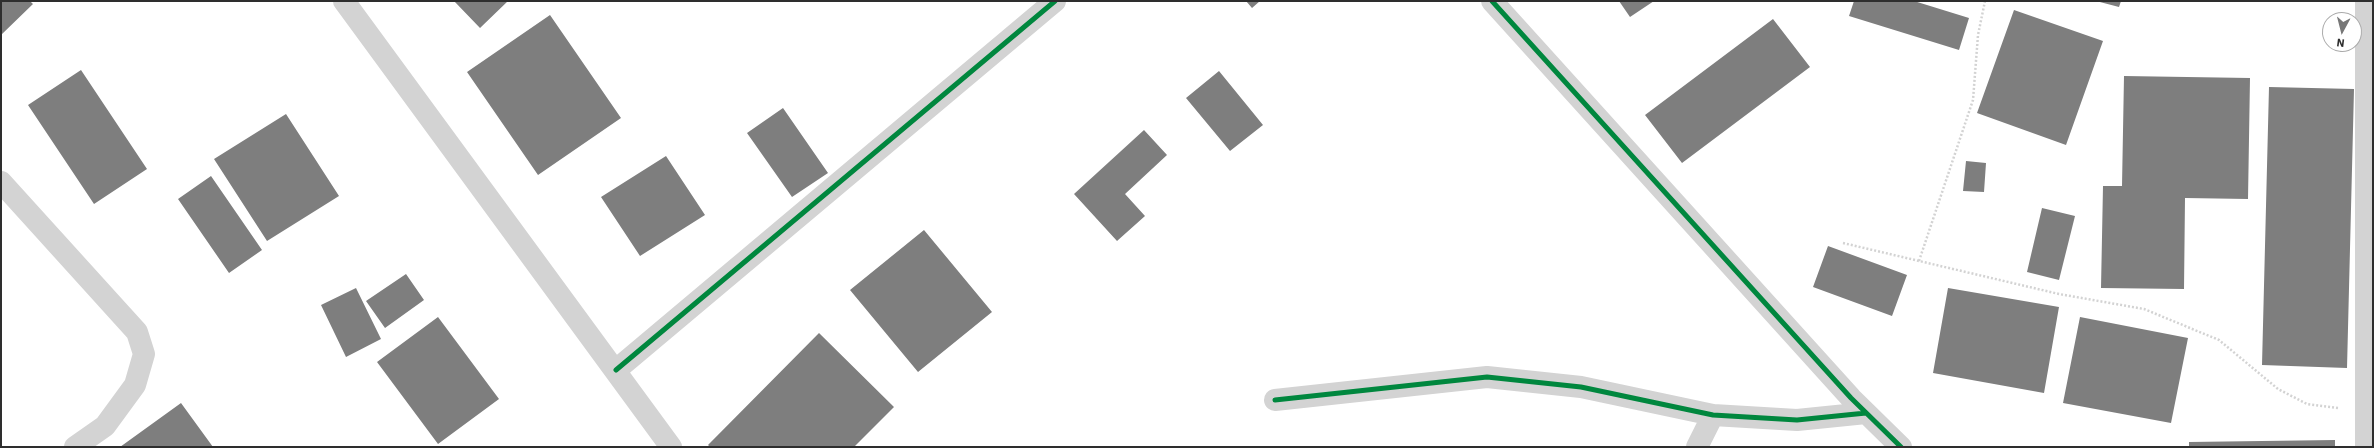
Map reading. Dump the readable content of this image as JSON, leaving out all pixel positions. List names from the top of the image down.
{
  "north": "bottom"
}
